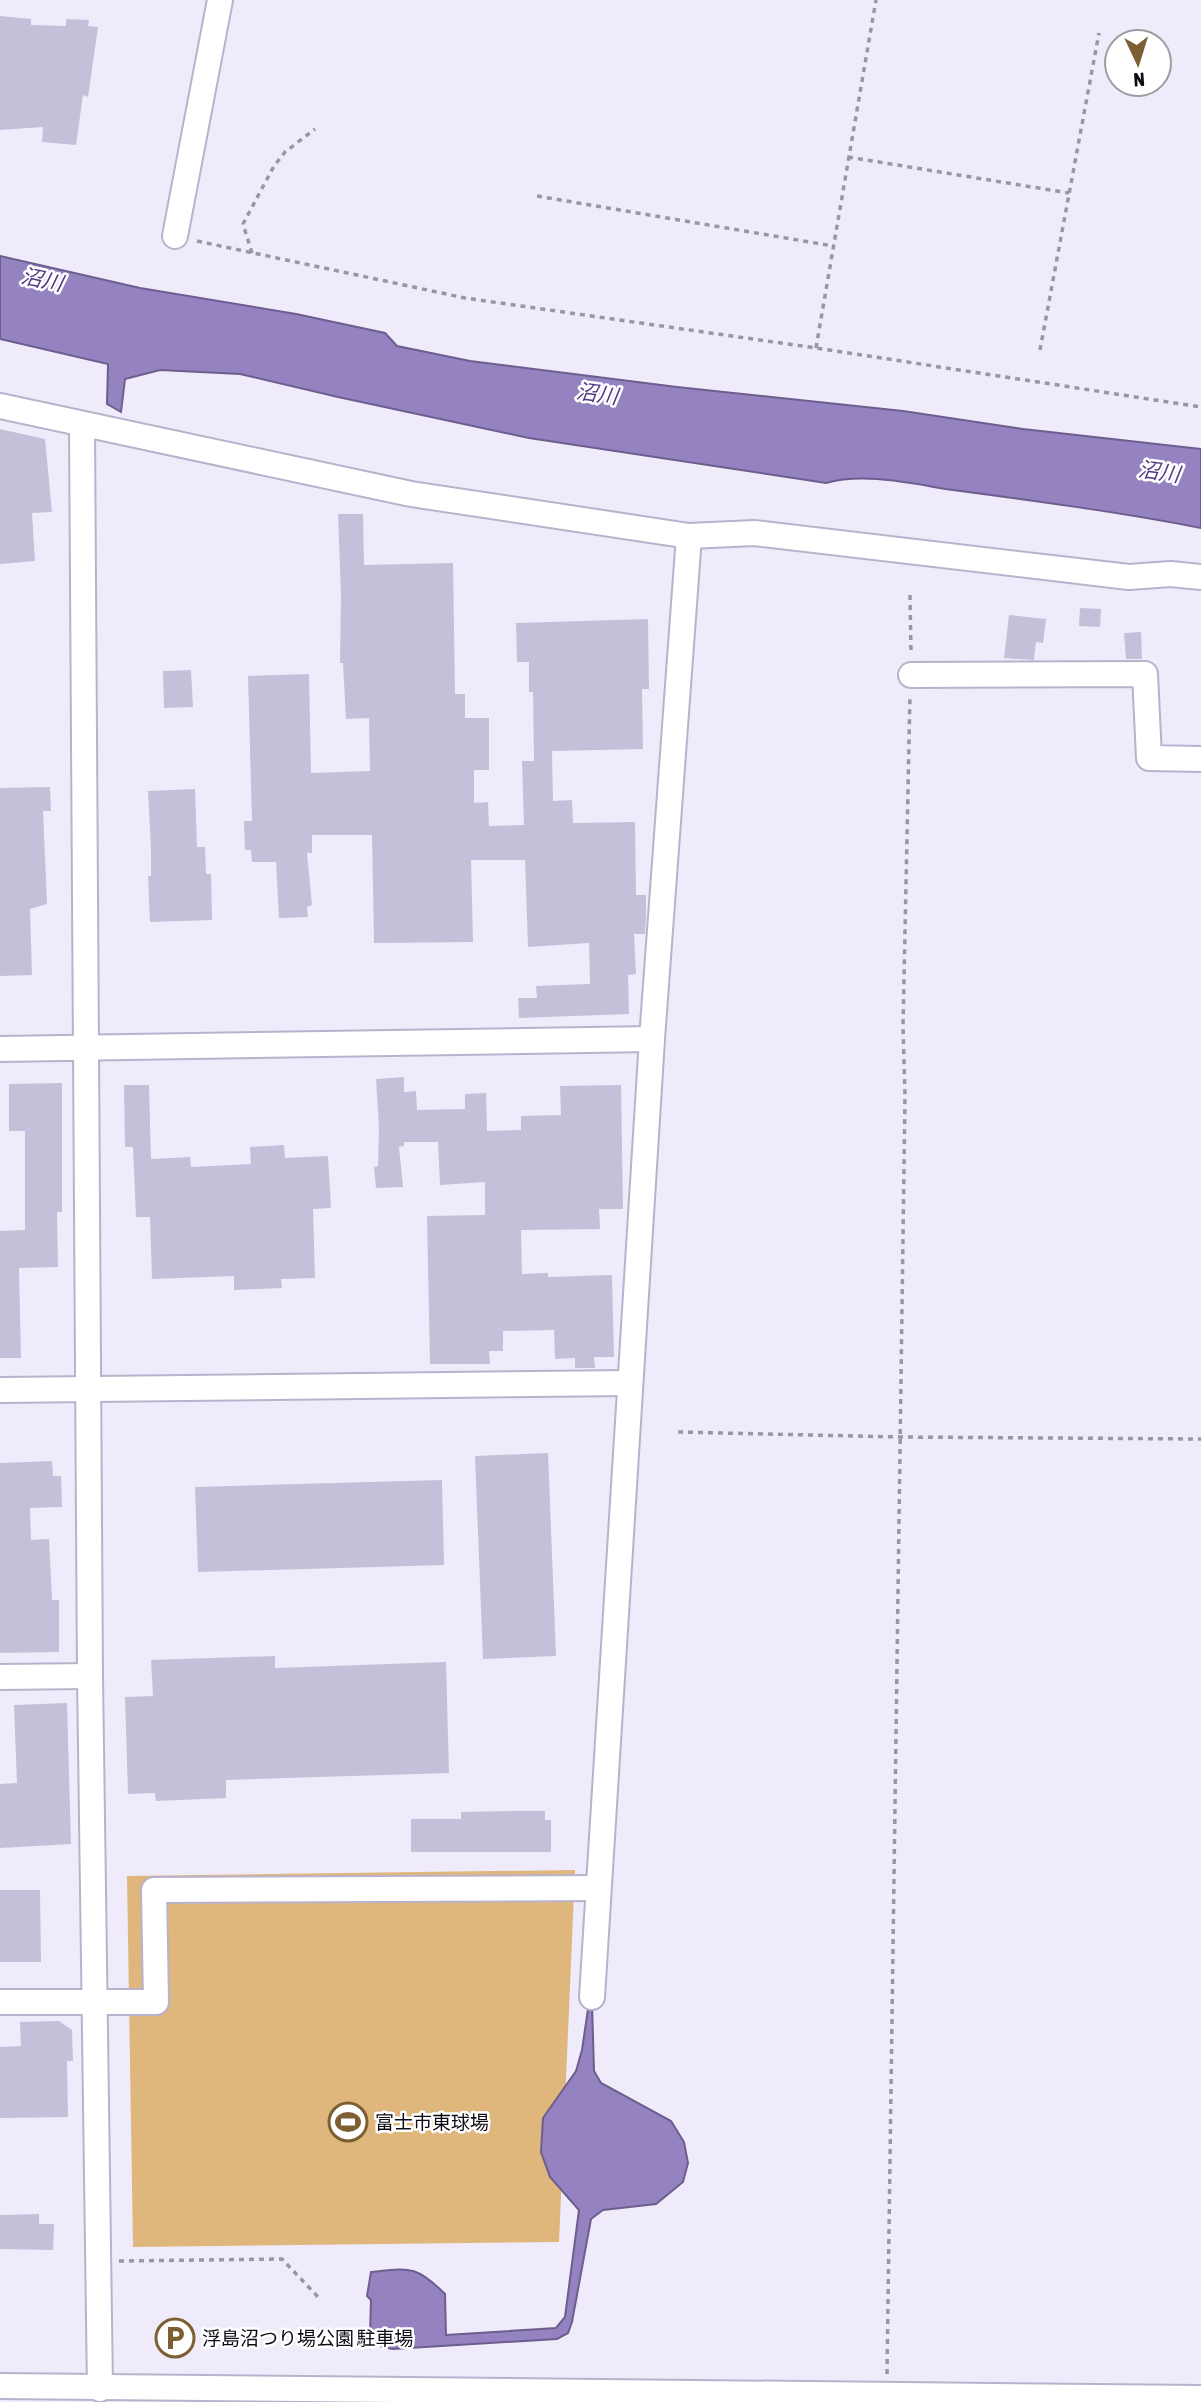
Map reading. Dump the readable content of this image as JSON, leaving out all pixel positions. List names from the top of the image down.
{
  "water": ["沼川"],
  "places": {
    "sports": ["富士市東球場"],
    "parking": ["浮島沼つり場公園 駐車場"]
  },
  "north": "bottom"
}
